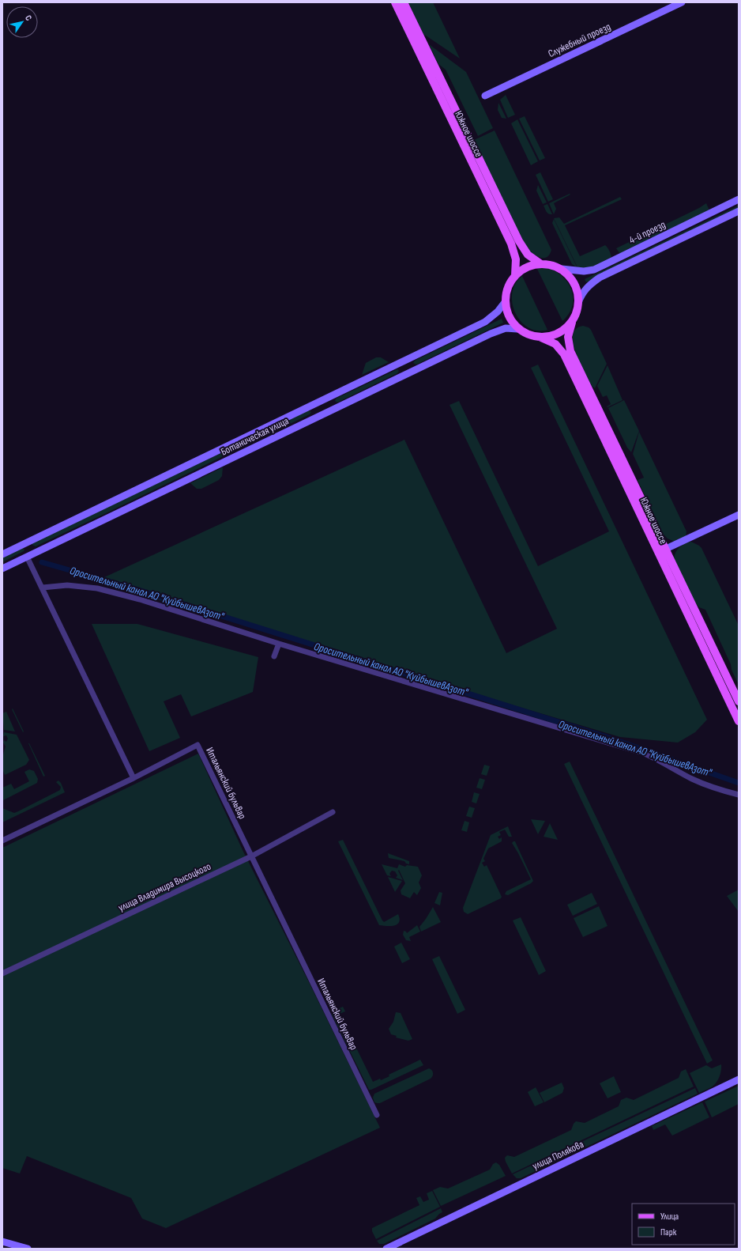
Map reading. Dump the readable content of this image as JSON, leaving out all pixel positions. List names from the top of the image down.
{
  "streets": {
    "main road": [
      "Служебный проезд",
      "Южное шоссе",
      "4-й проезд",
      "Ботаническая улица",
      "улица Полякова"
    ],
    "street": ["Итальянский бульвар", "улица Владимира Высоцкого"]
  },
  "crossings": [
    ["Южное шоссе", "4-й проезд"],
    ["Южное шоссе", "Ботаническая улица"],
    ["4-й проезд", "Ботаническая улица"],
    ["Итальянский бульвар", "улица Владимира Высоцкого"]
  ],
  "water": ["Оросительный канал АО \"КуйбышевАзот\""],
  "legend": ["Улица", "Парк"],
  "north": "top right"
}
